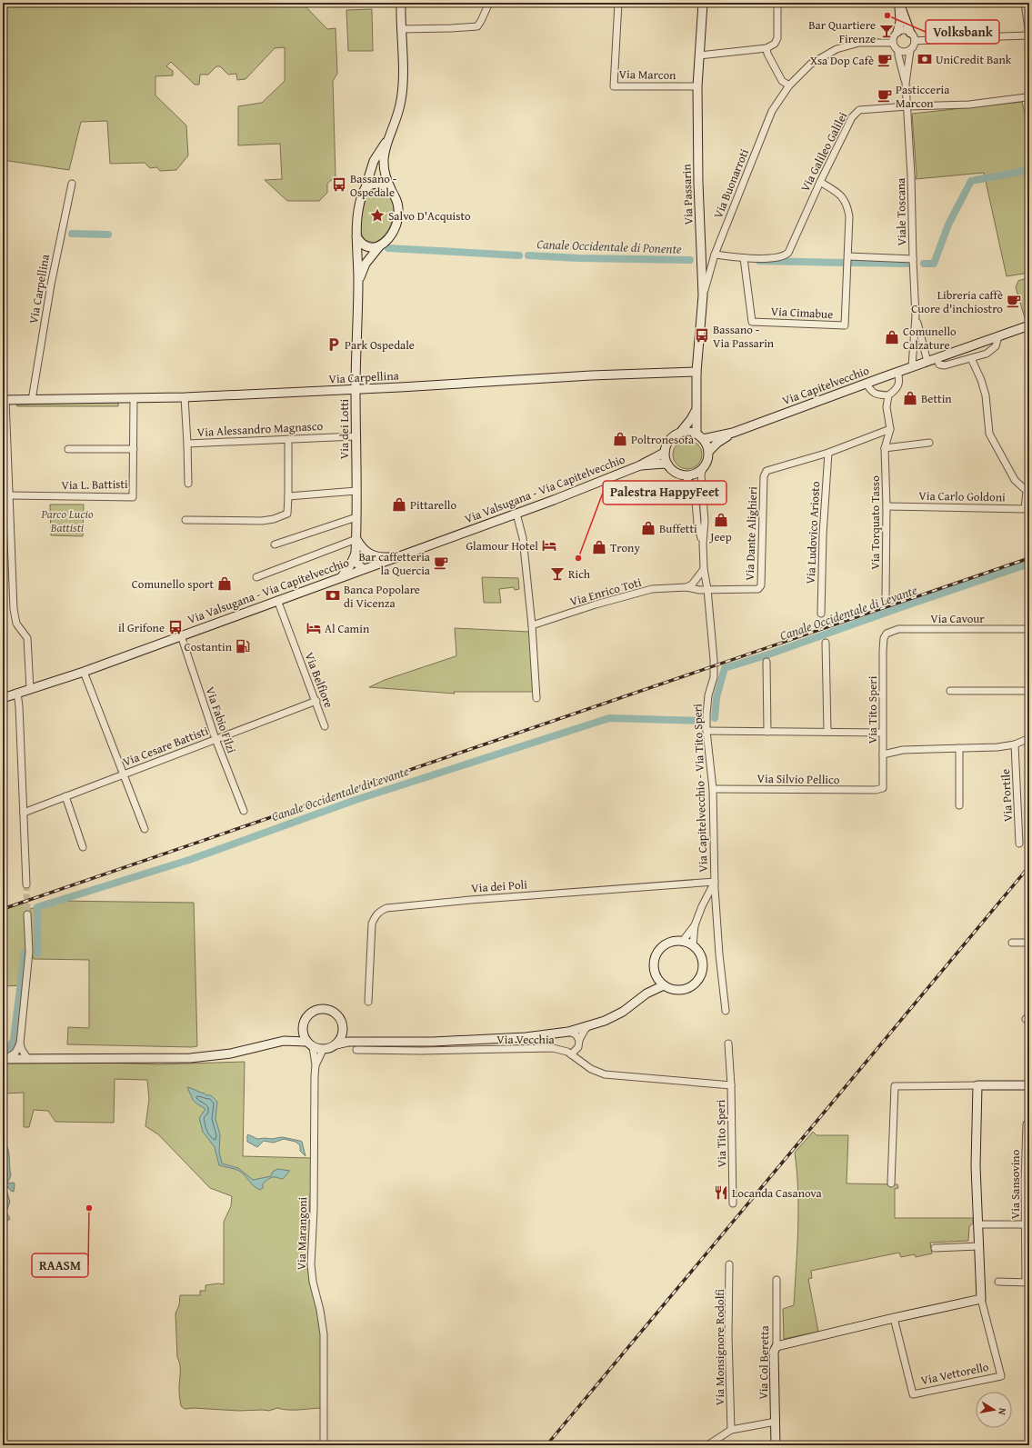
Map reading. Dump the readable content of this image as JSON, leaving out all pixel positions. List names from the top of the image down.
{
  "streets": {
    "street": [
      "Via Marcon",
      "Via Galileo Galilei",
      "Via Buonarroti",
      "Via Passarin",
      "Viale Toscana",
      "Via Carpellina",
      "Via Cimabue",
      "Via Capitelvecchio",
      "Via Alessandro Magnasco",
      "Via dei Lotti",
      "Via L. Battisti",
      "Via Valsugana - Via Capitelvecchio",
      "Via Carlo Goldoni",
      "Via Torquato Tasso",
      "Via Ludovico Ariosto",
      "Via Dante Alighieri",
      "Via Enrico Toti",
      "Via Cavour",
      "Via Belfiore",
      "Via Tito Speri",
      "Via Fabio Filzi",
      "Via Cesare Battisti",
      "Via Silvio Pellico",
      "Via Capitelvecchio - Via Tito Speri",
      "Via Portile",
      "Via dei Poli",
      "Via Vecchia",
      "Via Sansovino",
      "Via Marangoni",
      "Via Monsignore Rodolfi",
      "Via Col Beretta",
      "Via Vettorello"
    ]
  },
  "crossings": [
    ["Via Marcon", "Via Passarin"],
    ["Via Galileo Galilei", "Via Buonarroti"],
    ["Via Galileo Galilei", "Viale Toscana"],
    ["Via Galileo Galilei", "Via Cimabue"],
    ["Via Buonarroti", "Via Passarin"],
    ["Via Passarin", "Via Carpellina"],
    ["Via Passarin", "Via Capitelvecchio"],
    ["Viale Toscana", "Via Capitelvecchio"],
    ["Via Carpellina", "Via Alessandro Magnasco"],
    ["Via Carpellina", "Via dei Lotti"],
    ["Via Carpellina", "Via L. Battisti"],
    ["Via Alessandro Magnasco", "Via dei Lotti"],
    ["Via dei Lotti", "Via Valsugana - Via Capitelvecchio"],
    ["Via Valsugana - Via Capitelvecchio", "Via Belfiore"],
    ["Via Valsugana - Via Capitelvecchio", "Via Fabio Filzi"],
    ["Via Carlo Goldoni", "Via Torquato Tasso"],
    ["Via Torquato Tasso", "Via Dante Alighieri"],
    ["Via Ludovico Ariosto", "Via Dante Alighieri"],
    ["Via Dante Alighieri", "Via Enrico Toti"],
    ["Via Dante Alighieri", "Via Capitelvecchio - Via Tito Speri"],
    ["Via Enrico Toti", "Via Capitelvecchio - Via Tito Speri"],
    ["Via Cavour", "Via Tito Speri"],
    ["Via Belfiore", "Via Cesare Battisti"],
    ["Via Tito Speri", "Via Silvio Pellico"],
    ["Via Tito Speri", "Via Vecchia"],
    ["Via Fabio Filzi", "Via Cesare Battisti"],
    ["Via Silvio Pellico", "Via Capitelvecchio - Via Tito Speri"],
    ["Via Capitelvecchio - Via Tito Speri", "Via dei Poli"]
  ],
  "water": ["Canale Occidentale di Ponente", "Canale Occidentale di Levante"],
  "parks": ["Parco Lucio Battisti"],
  "places": {
    "other": ["Volksbank", "Palestra HappyFeet", "RAASM"],
    "bar": ["Bar Quartiere Firenze", "Rich"],
    "bank": ["UniCredit Bank", "Banca Popolare di Vicenza"],
    "cafe": [
      "Xsa Dop Cafè",
      "Pasticceria Marcon",
      "Libreria caffè Cuore d'inchiostro",
      "Bar caffetteria la Quercia"
    ],
    "bus stop": ["Bassano - Ospedale", "Bassano - Via Passarin", "il Grifone"],
    "place": ["Salvo D'Acquisto"],
    "shop": [
      "Comunello Calzature",
      "Bettin",
      "Poltronesofà",
      "Pittarello",
      "Jeep",
      "Buffetti",
      "Trony",
      "Comunello sport"
    ],
    "parking": ["Park Ospedale"],
    "hotel": ["Glamour Hotel", "Al Camin"],
    "fuel station": ["Costantin"],
    "restaurant": ["Locanda Casanova"]
  },
  "north": "right"
}
